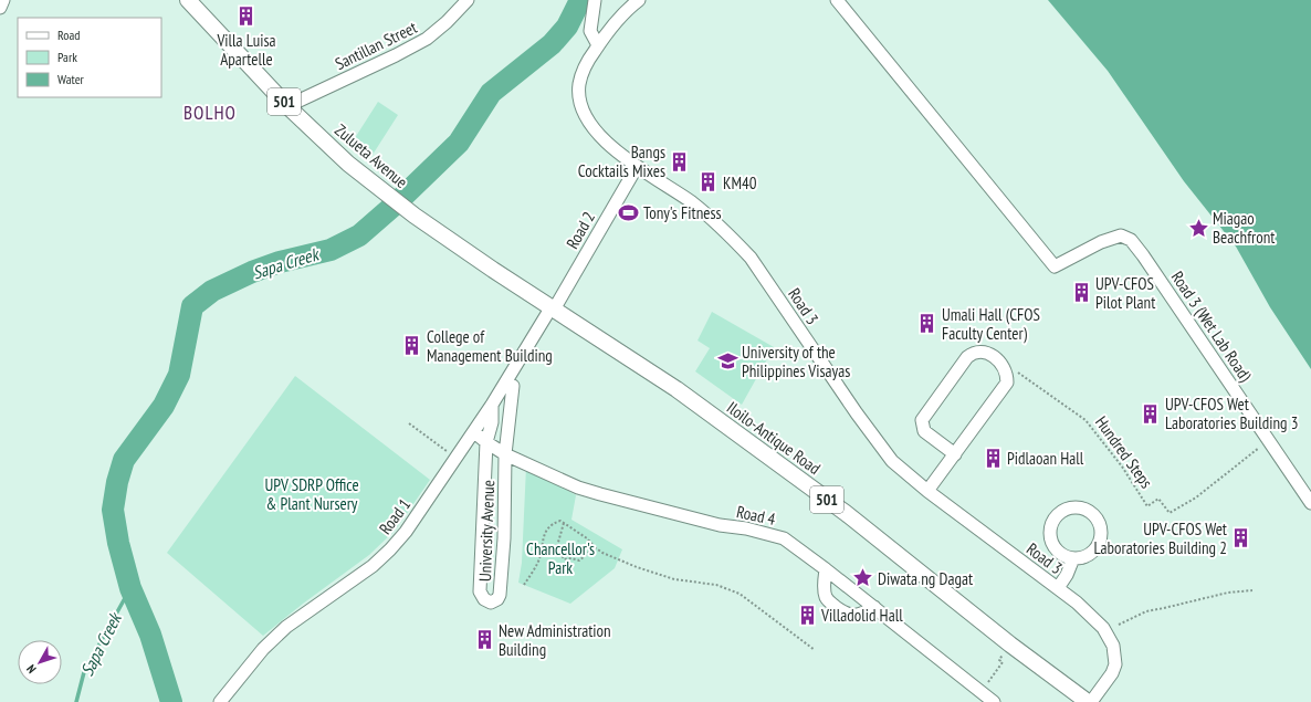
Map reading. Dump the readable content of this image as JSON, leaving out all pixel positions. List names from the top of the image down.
{
  "streets": {
    "main road": ["501", "Zulueta Avenue", "Iloilo-Antique Road"],
    "street": [
      "Santillan Street",
      "Road 2",
      "Road 3",
      "Road 3 (Wet Lab Road)",
      "Road 4",
      "Road 1",
      "University Avenue"
    ],
    "path": ["Hundred Steps"]
  },
  "crossings": [
    ["Santillan Street", "Zulueta Avenue"],
    ["Zulueta Avenue", "Road 2"],
    ["Zulueta Avenue", "Iloilo-Antique Road"],
    ["Zulueta Avenue", "Road 1"],
    ["Road 2", "Road 3"],
    ["Road 2", "Iloilo-Antique Road"],
    ["Road 2", "Road 1"],
    ["Road 3 (Wet Lab Road)", "Hundred Steps"],
    ["Iloilo-Antique Road", "Road 1"],
    ["Road 4", "Road 1"],
    ["Road 4", "University Avenue"],
    ["Road 1", "University Avenue"]
  ],
  "districts": ["BOLHO"],
  "water": ["Sapa Creek"],
  "parks": ["UPV SDRP Office & Plant Nursery", "Chancellor's Park"],
  "places": {
    "building": [
      "Villa Luisa Apartelle",
      "Bangs Cocktails Mixes",
      "KM40",
      "UPV-CFOS Pilot Plant",
      "Umali Hall (CFOS Faculty Center)",
      "College of Management Building",
      "UPV-CFOS Wet Laboratories Building 3",
      "Pidlaoan Hall",
      "UPV-CFOS Wet Laboratories Building 2",
      "Villadolid Hall",
      "New Administration Building"
    ],
    "sports": ["Tony's Fitness"],
    "place": ["Miagao Beachfront", "Diwata ng Dagat"],
    "school or university": ["University of the Philippines Visayas"]
  },
  "legend": ["Road", "Park", "Water"],
  "north": "bottom left"
}
